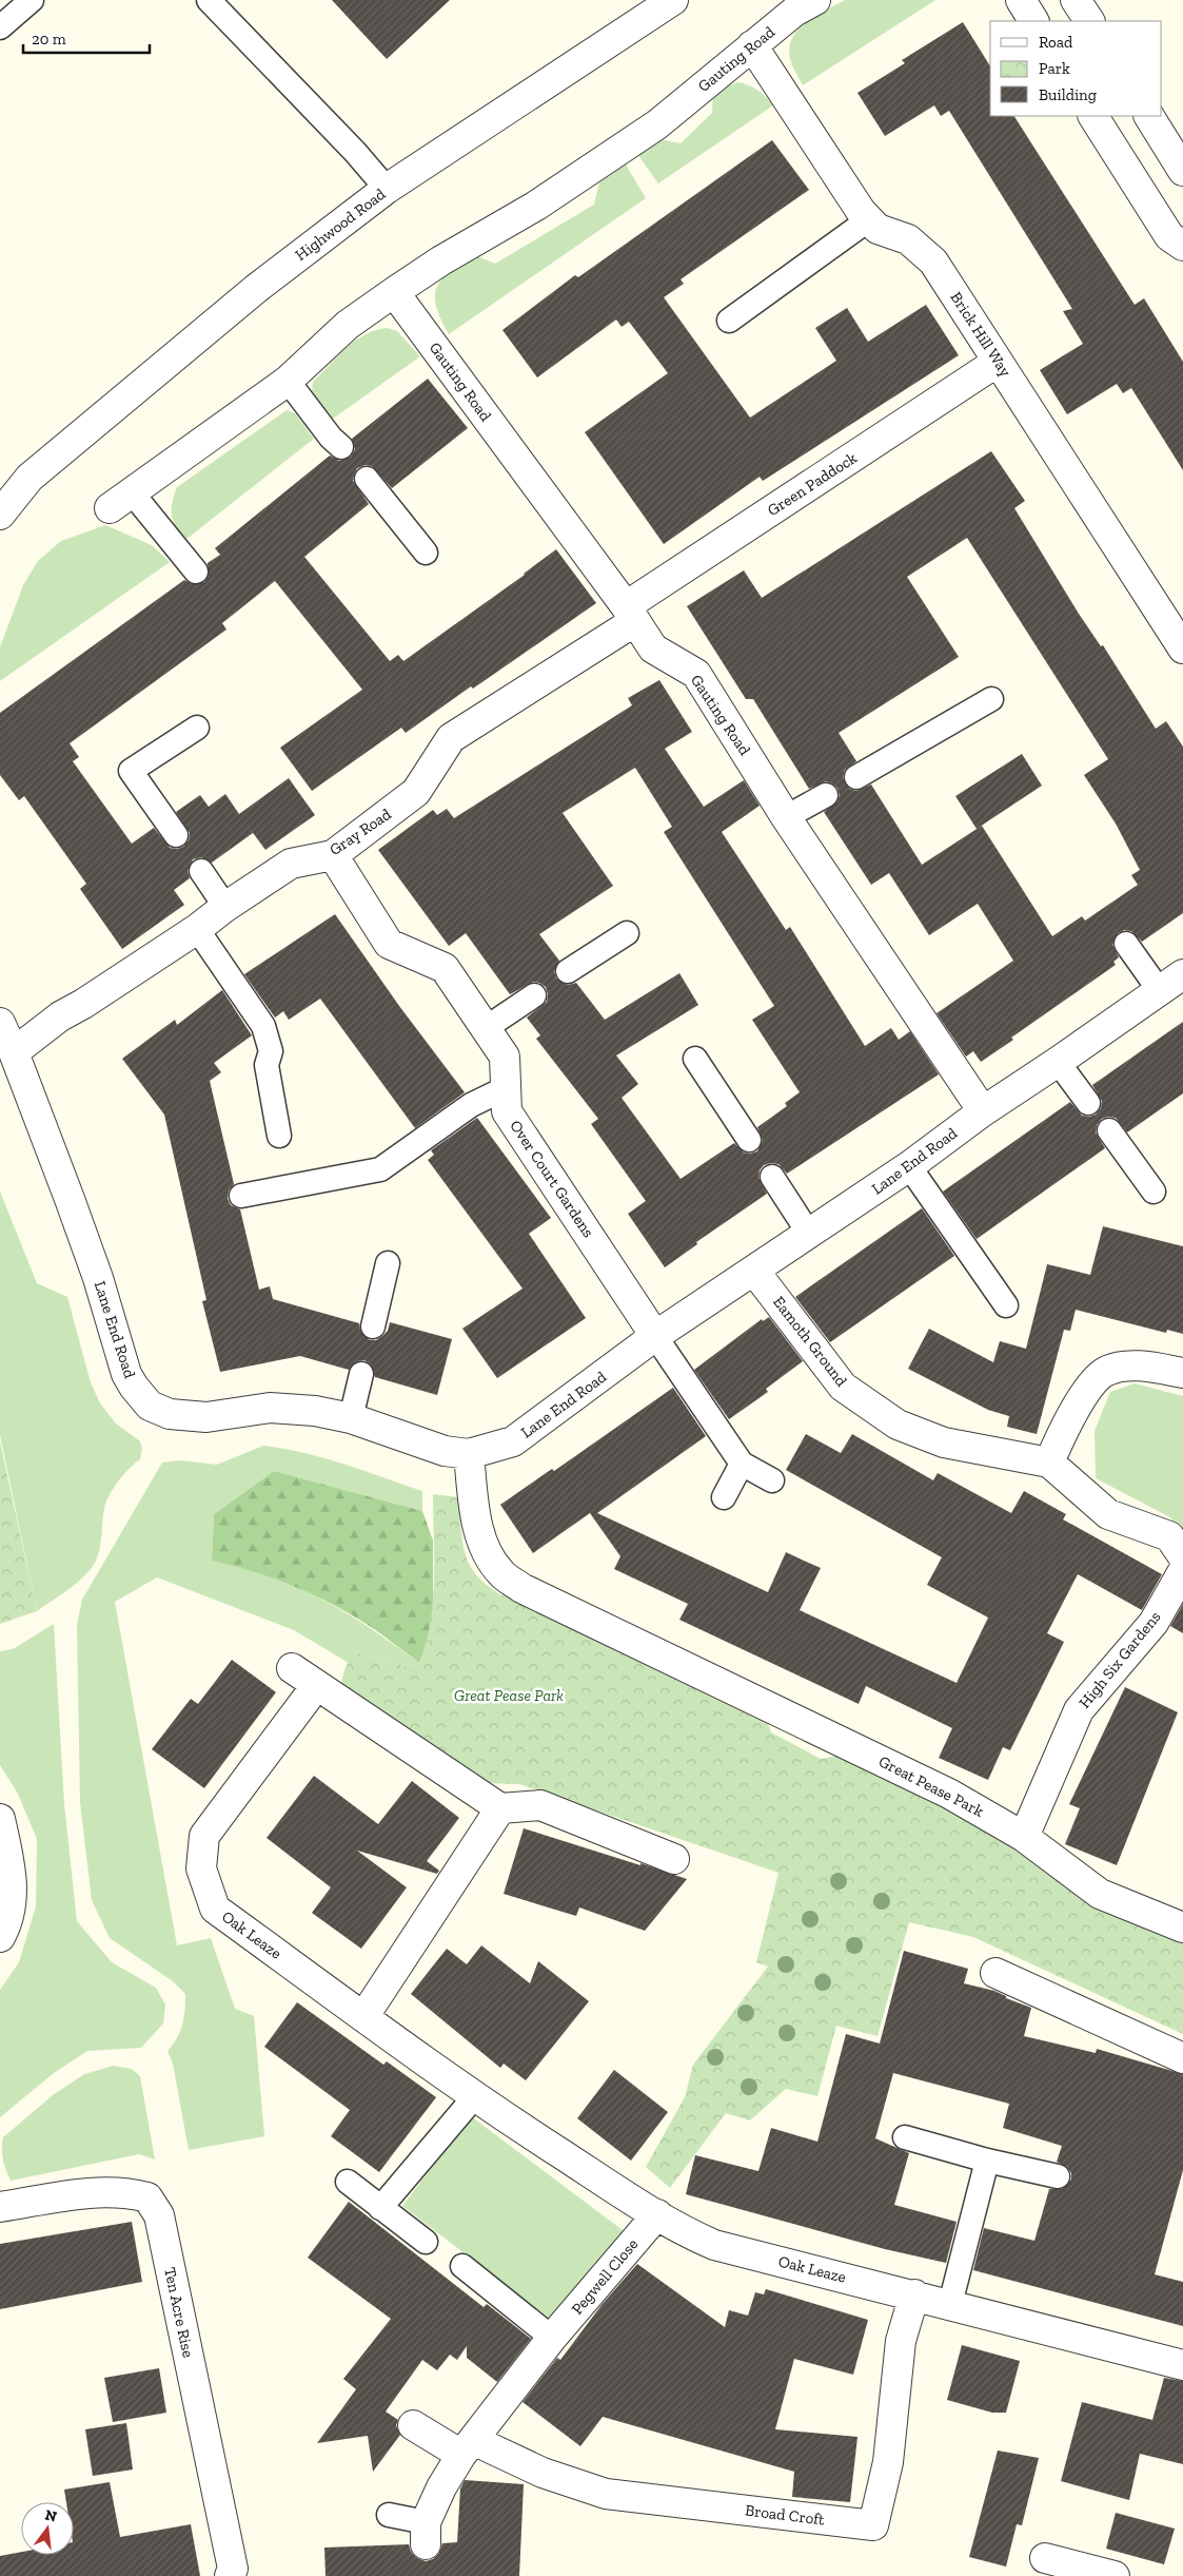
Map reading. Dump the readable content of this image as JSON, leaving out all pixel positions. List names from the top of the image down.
{
  "streets": {
    "street": [
      "Gauting Road",
      "Highwood Road",
      "Brick Hill Way",
      "Green Paddock",
      "Gray Road",
      "Lane End Road",
      "Over Court Gardens",
      "Eamoth Ground",
      "High Six Gardens",
      "Great Pease Park",
      "Oak Leaze",
      "Pegwell Close",
      "Ten Acre Rise",
      "Broad Croft"
    ]
  },
  "crossings": [
    ["Gauting Road", "Brick Hill Way"],
    ["Gauting Road", "Green Paddock"],
    ["Gauting Road", "Gray Road"],
    ["Gauting Road", "Lane End Road"],
    ["Brick Hill Way", "Green Paddock"],
    ["Green Paddock", "Gray Road"],
    ["Gray Road", "Lane End Road"],
    ["Gray Road", "Over Court Gardens"],
    ["Lane End Road", "Over Court Gardens"],
    ["Lane End Road", "Eamoth Ground"],
    ["Lane End Road", "Great Pease Park"],
    ["High Six Gardens", "Great Pease Park"],
    ["Oak Leaze", "Pegwell Close"],
    ["Oak Leaze", "Broad Croft"],
    ["Pegwell Close", "Broad Croft"]
  ],
  "parks": ["Great Pease Park"],
  "legend": ["Road", "Park", "Building"],
  "scale_bar": "20 m",
  "north": "top"
}
